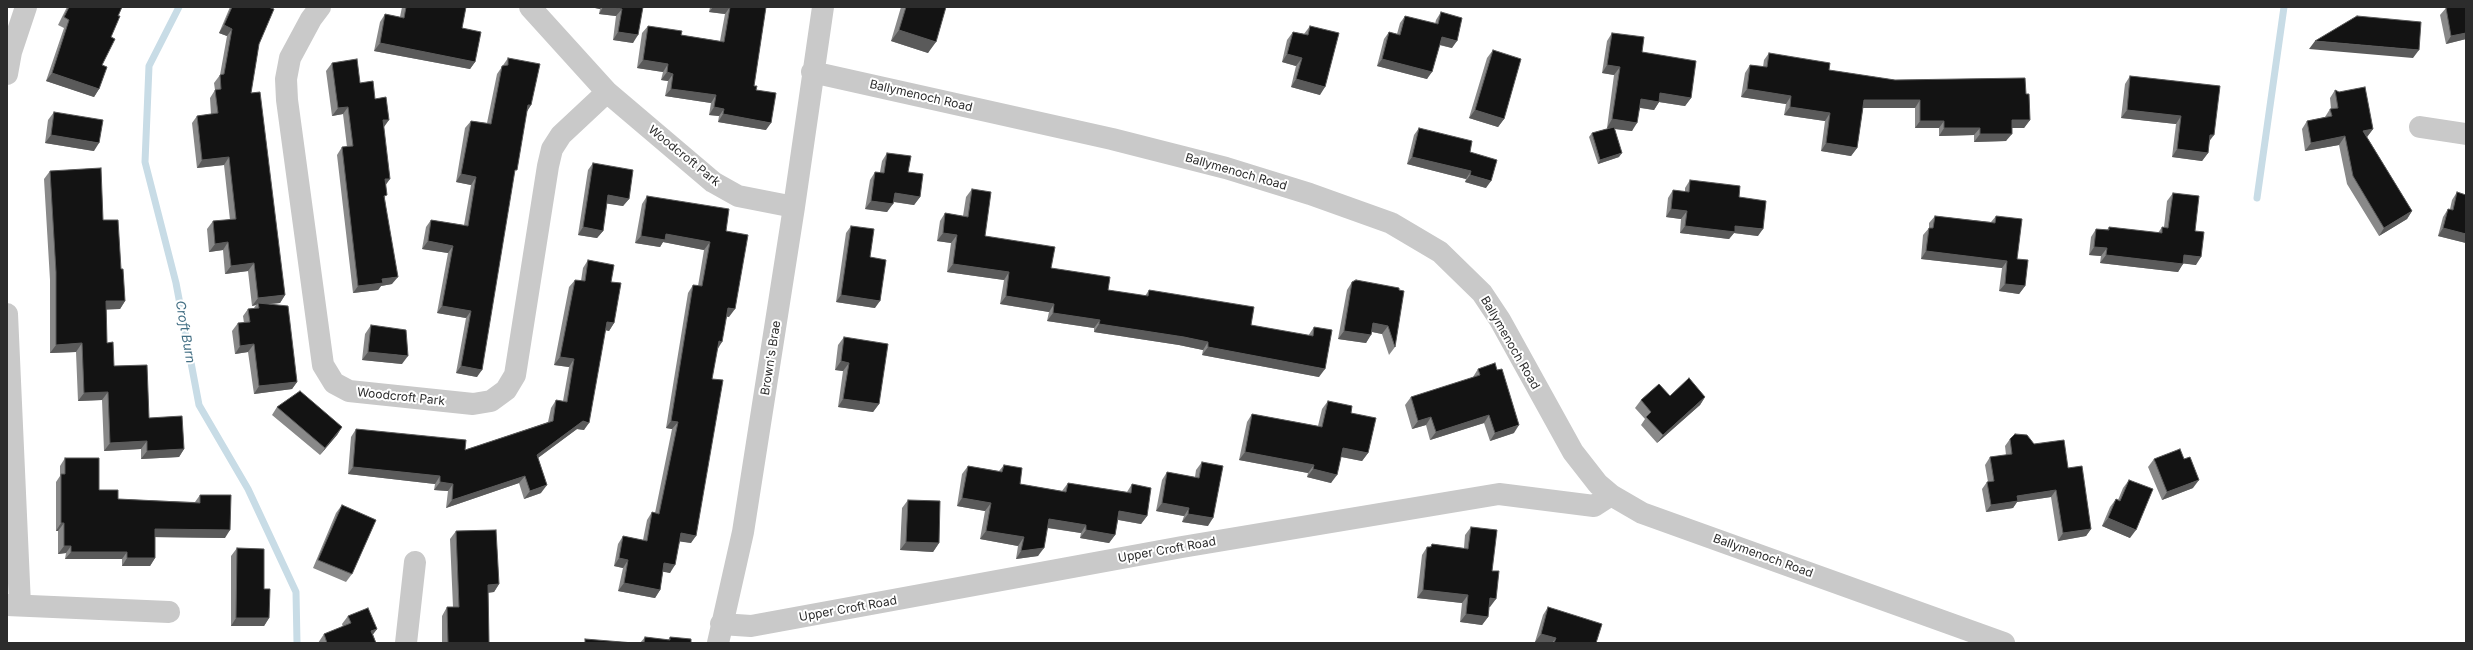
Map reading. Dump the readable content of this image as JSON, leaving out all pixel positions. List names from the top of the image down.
{
  "streets": {
    "street": [
      "Ballymenoch Road",
      "Woodcroft Park",
      "Brown's Brae",
      "Upper Croft Road"
    ]
  },
  "crossings": [
    ["Ballymenoch Road", "Brown's Brae"],
    ["Ballymenoch Road", "Upper Croft Road"],
    ["Woodcroft Park", "Brown's Brae"],
    ["Brown's Brae", "Upper Croft Road"]
  ],
  "water": ["Croft Burn"]
}
